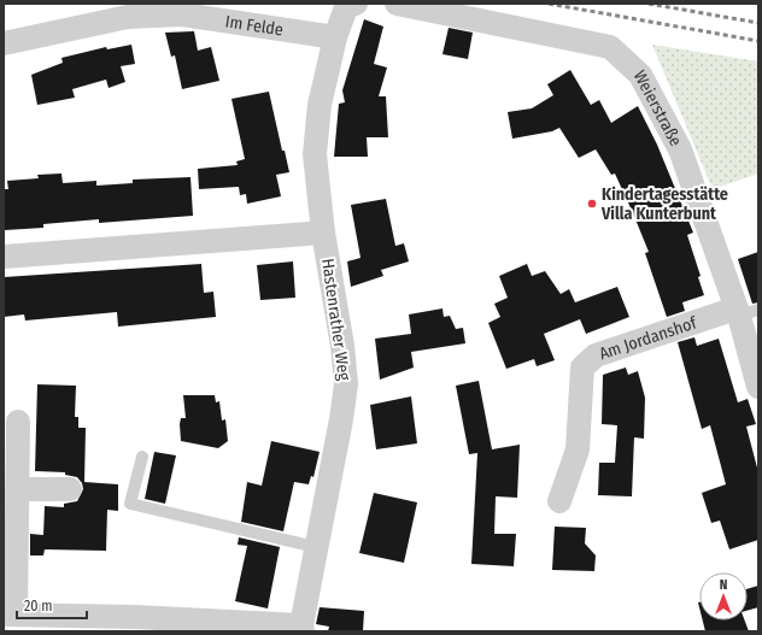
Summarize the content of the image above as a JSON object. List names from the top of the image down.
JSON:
{
  "streets": {
    "street": [
      "Im Felde",
      "Weierstraße",
      "Hastenrather Weg",
      "Am Jordanshof"
    ]
  },
  "crossings": [
    ["Im Felde", "Hastenrather Weg"],
    ["Weierstraße", "Am Jordanshof"]
  ],
  "places": ["Kindertagesstätte Villa Kunterbunt"],
  "scale_bar": "20 m",
  "north": "top"
}
